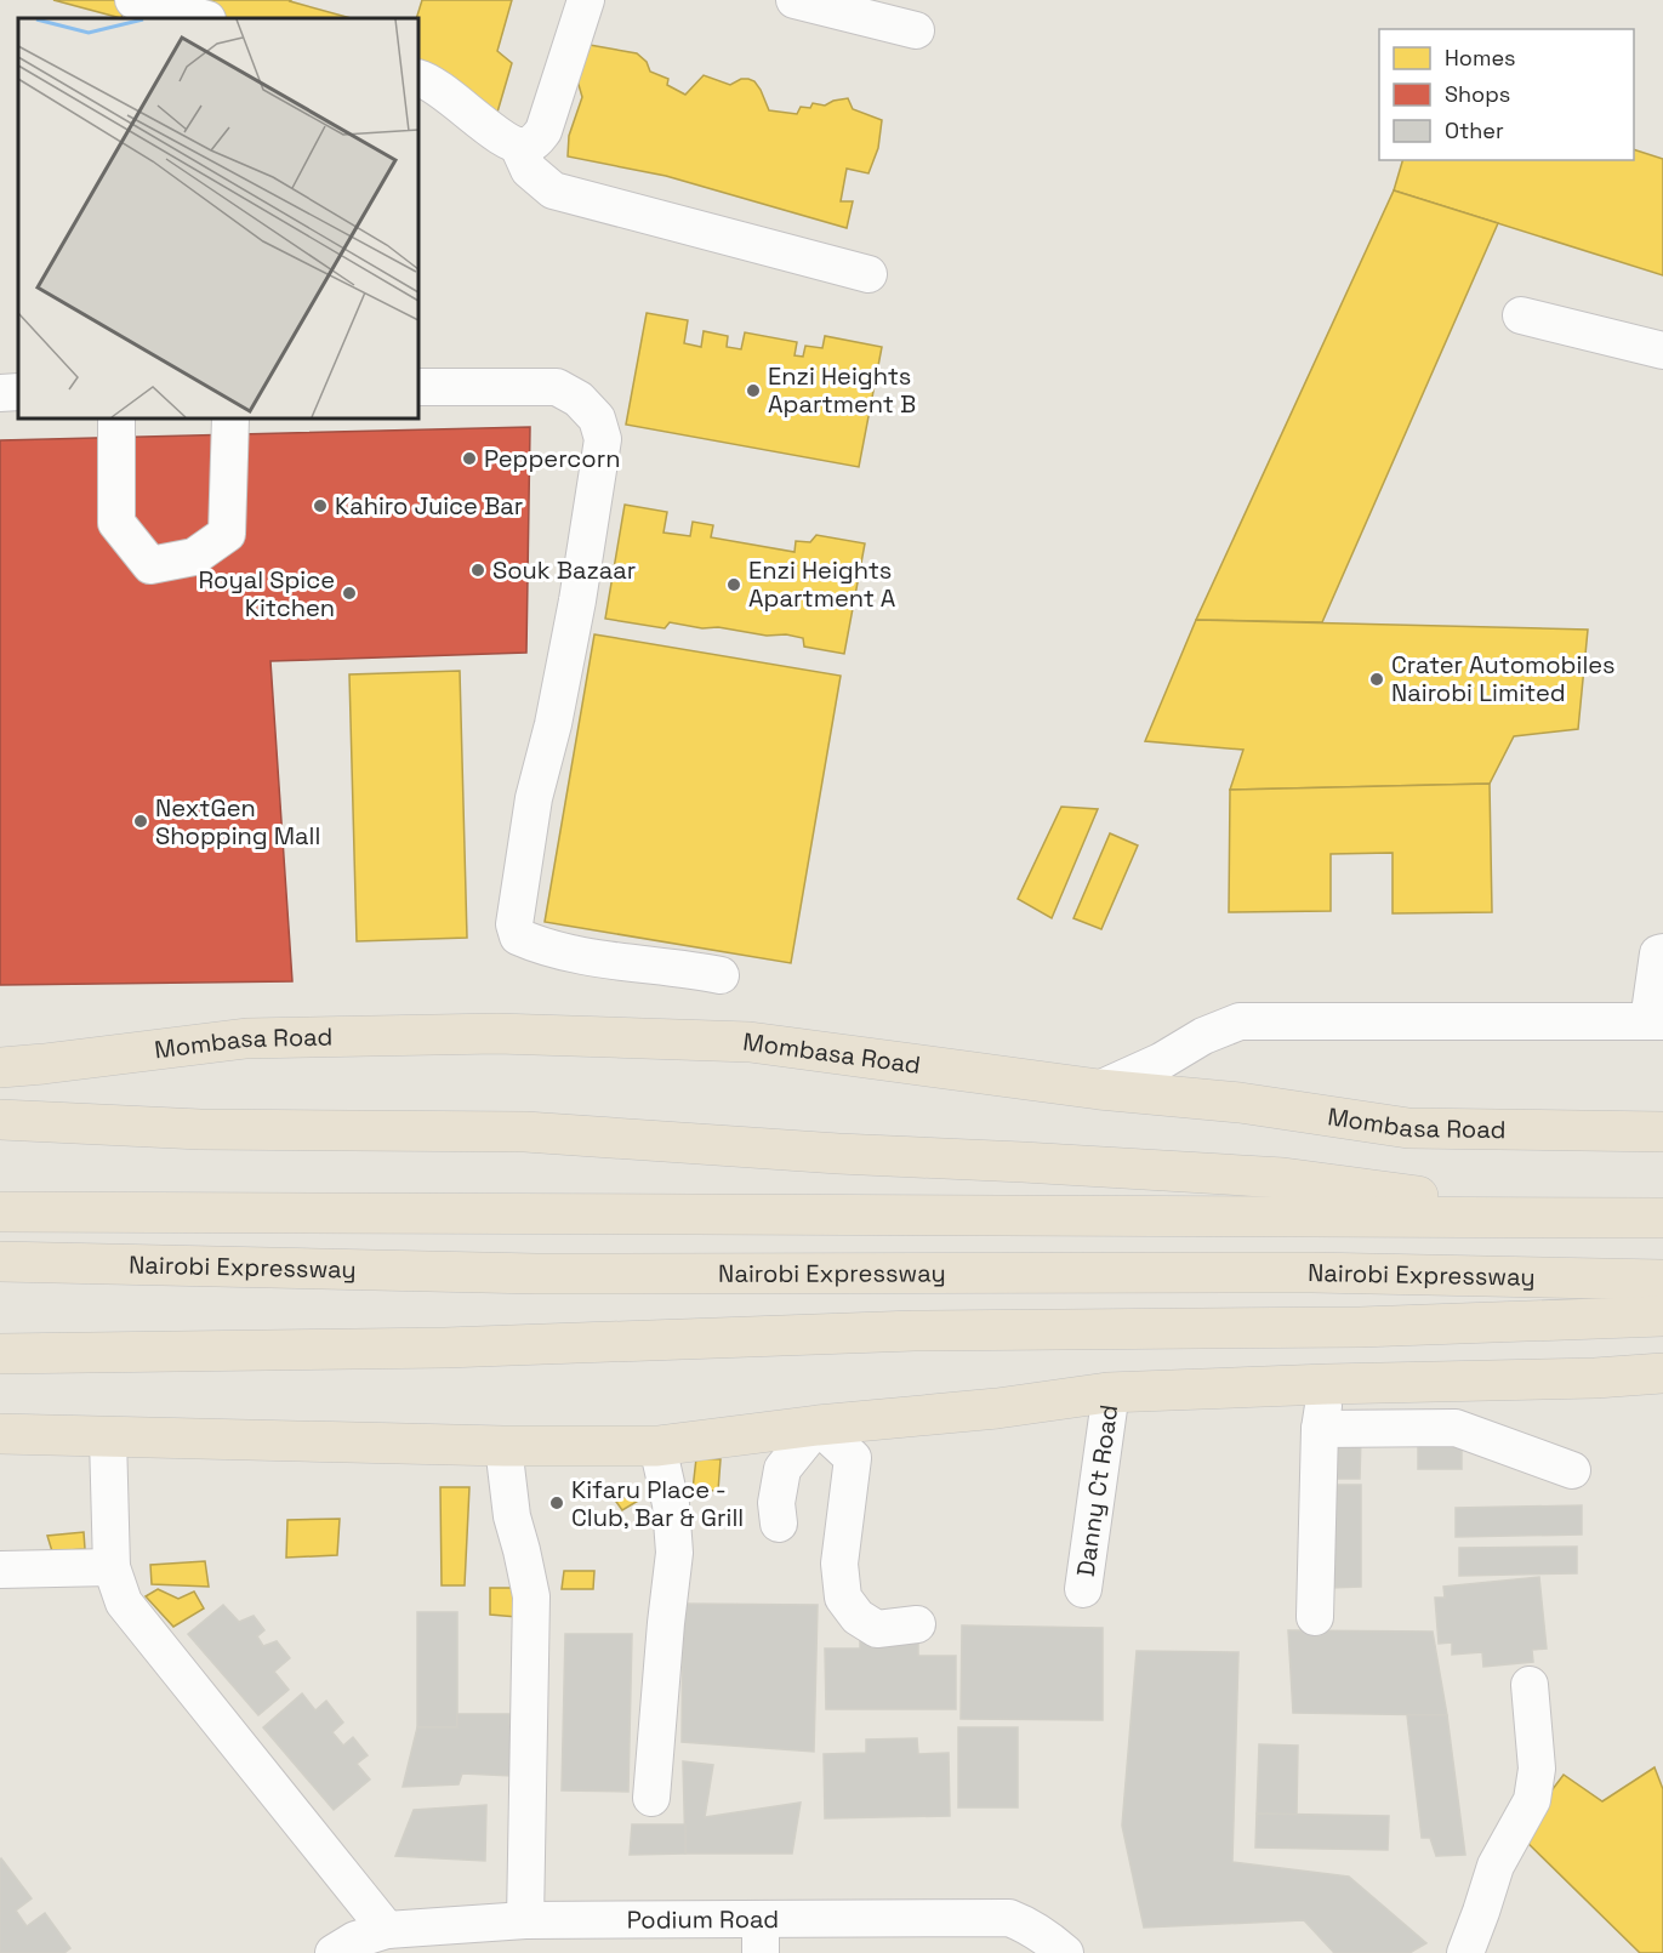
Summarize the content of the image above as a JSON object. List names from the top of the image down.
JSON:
{
  "streets": {
    "highway": ["Mombasa Road", "Nairobi Expressway"],
    "street": ["Danny Ct Road", "Podium Road"]
  },
  "places": [
    "Enzi Heights Apartment B",
    "Peppercorn",
    "Kahiro Juice Bar",
    "Souk Bazaar",
    "Enzi Heights Apartment A",
    "Royal Spice Kitchen",
    "Crater Automobiles Nairobi Limited",
    "NextGen Shopping Mall",
    "Kifaru Place - Club, Bar & Grill"
  ],
  "legend": ["Homes", "Shops", "Other"]
}
